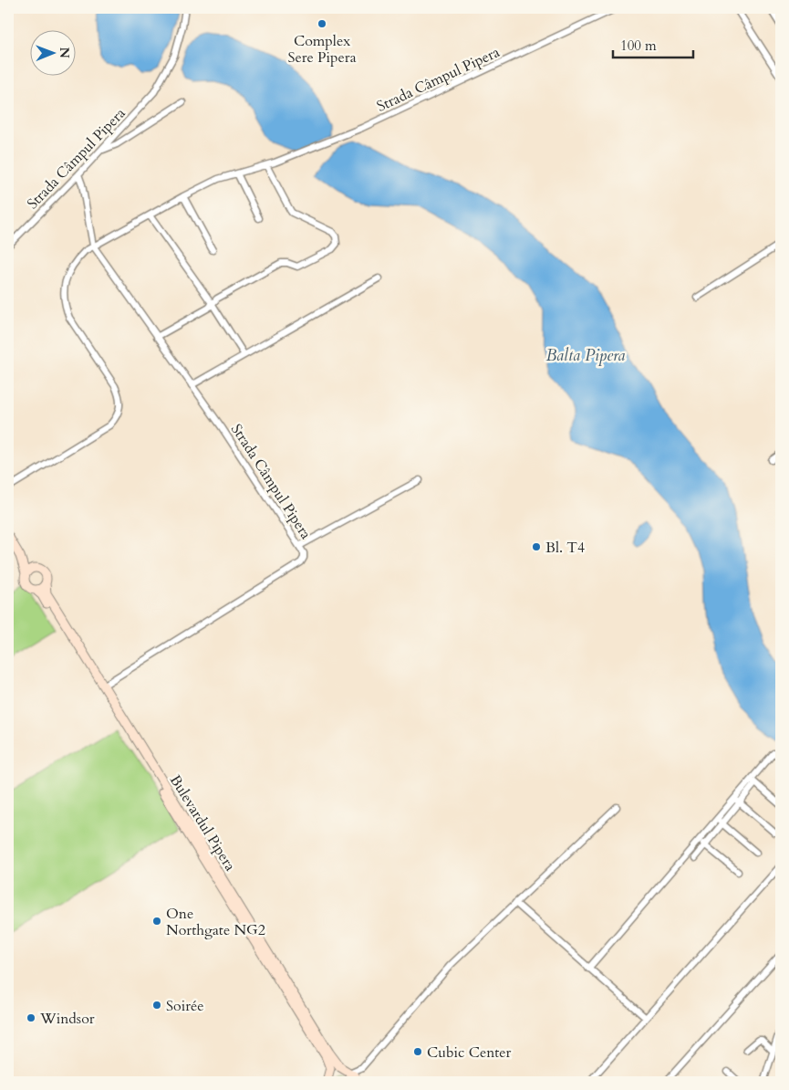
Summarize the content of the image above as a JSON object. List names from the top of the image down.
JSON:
{
  "streets": {
    "main road": ["Bulevardul Pipera"],
    "street": ["Strada Câmpul Pipera"]
  },
  "crossings": [
    ["Strada Câmpul Pipera", "Bulevardul Pipera"]
  ],
  "water": ["Balta Pipera"],
  "places": [
    "Complex Sere Pipera",
    "Bl. T4",
    "One Northgate NG2",
    "Soirée",
    "Windsor",
    "Cubic Center"
  ],
  "scale_bar": "100 m",
  "north": "right"
}
